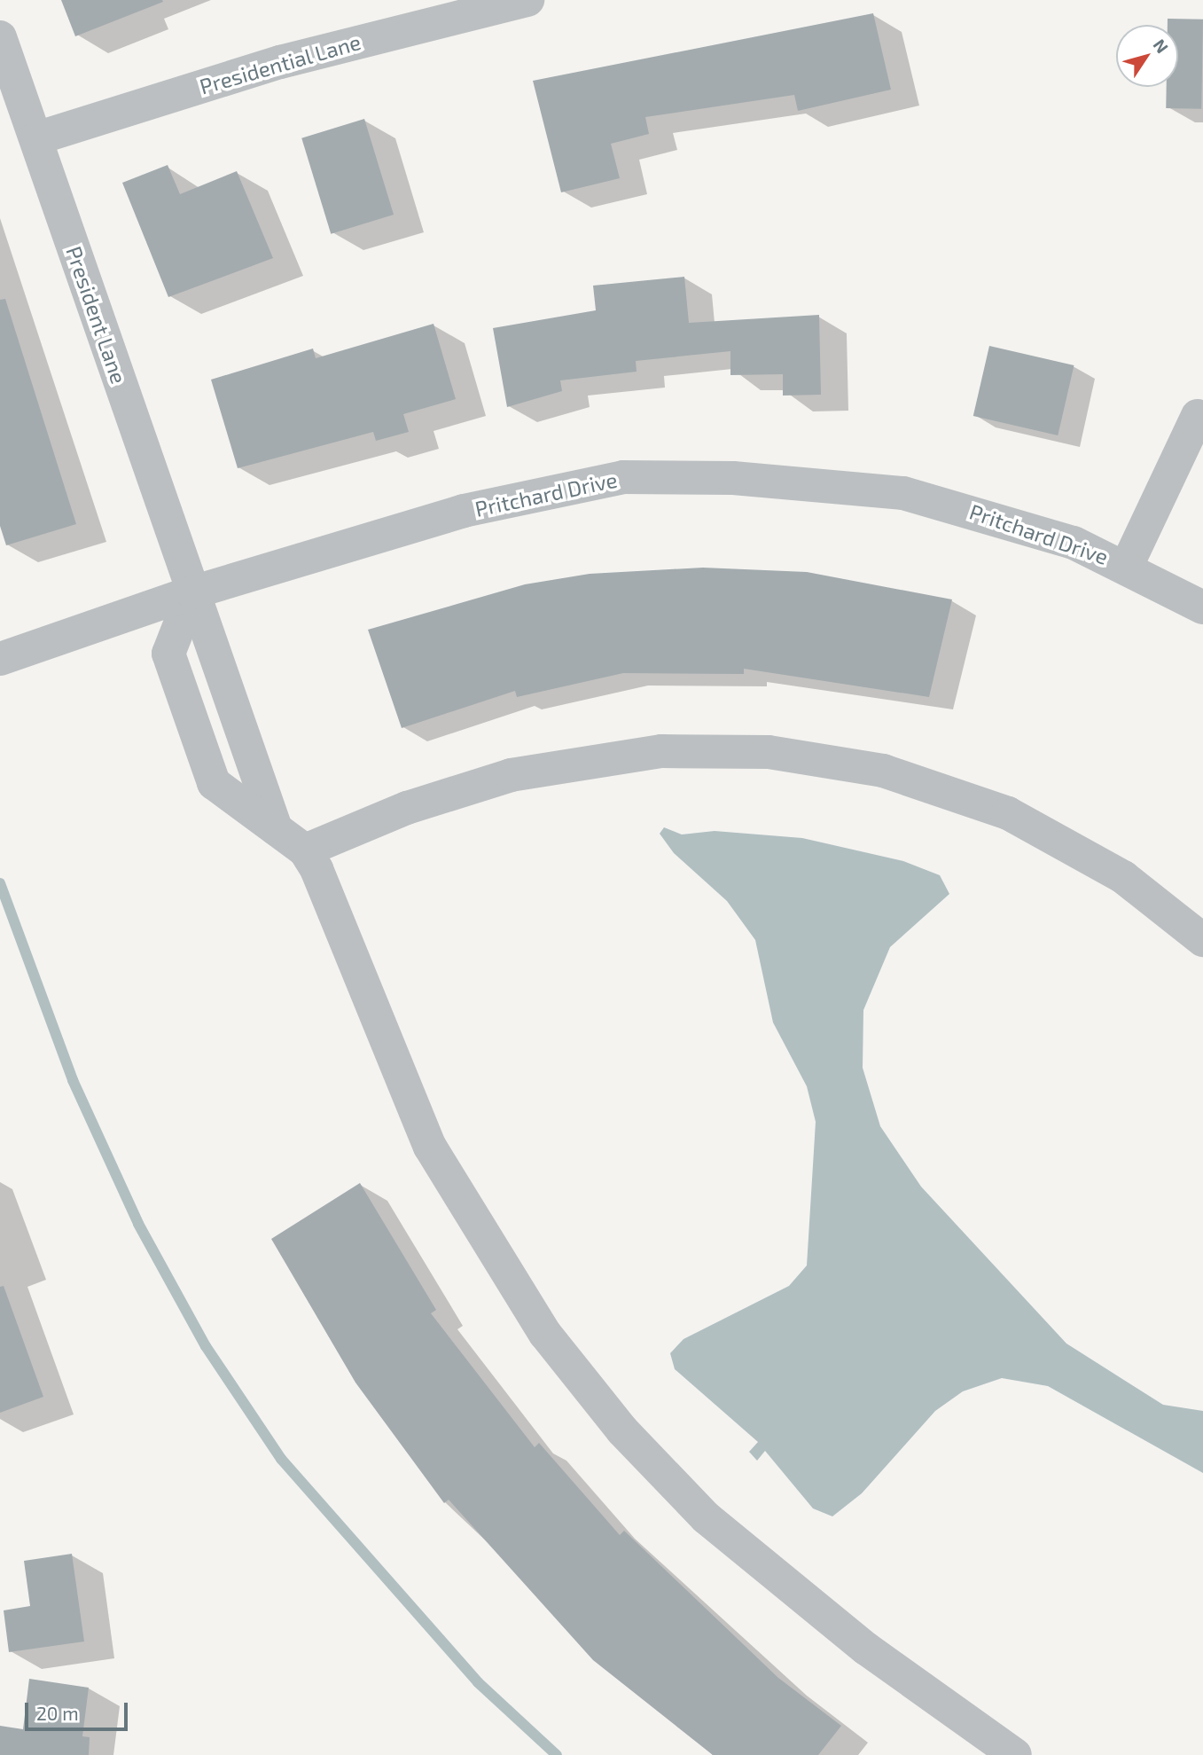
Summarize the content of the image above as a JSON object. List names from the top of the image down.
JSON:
{
  "streets": {
    "street": ["Presidential Lane", "President Lane", "Pritchard Drive"]
  },
  "crossings": [
    ["Presidential Lane", "President Lane"],
    ["President Lane", "Pritchard Drive"]
  ],
  "scale_bar": "20 m",
  "north": "top right"
}
